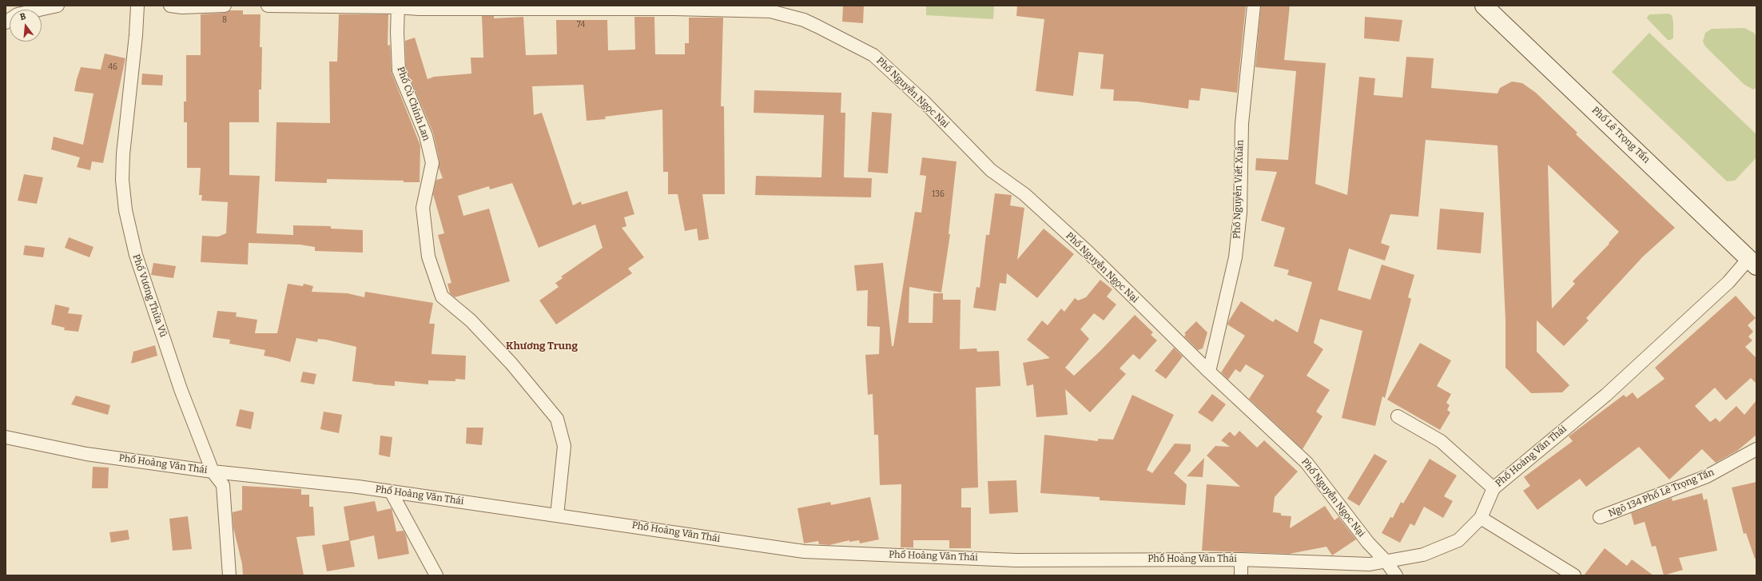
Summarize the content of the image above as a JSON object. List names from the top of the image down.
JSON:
{
  "streets": {
    "main road": ["Phố Lê Trọng Tấn"],
    "street": [
      "Phố Nguyễn Ngọc Nại",
      "Phố Cù Chính Lan",
      "Phố Nguyễn Viết Xuân",
      "Phố Vương Thừa Vũ",
      "Phố Hoàng Văn Thái",
      "Ngõ 134 Phố Lê Trọng Tấn"
    ]
  },
  "crossings": [
    ["Phố Nguyễn Ngọc Nại", "Phố Cù Chính Lan"],
    ["Phố Nguyễn Ngọc Nại", "Phố Nguyễn Viết Xuân"],
    ["Phố Nguyễn Ngọc Nại", "Phố Hoàng Văn Thái"],
    ["Phố Cù Chính Lan", "Phố Hoàng Văn Thái"],
    ["Phố Lê Trọng Tấn", "Phố Hoàng Văn Thái"],
    ["Phố Vương Thừa Vũ", "Phố Hoàng Văn Thái"]
  ],
  "districts": ["Khương Trung"],
  "house_numbers": [
    "8",
    "74",
    "46",
    "136"
  ],
  "north": "top"
}
